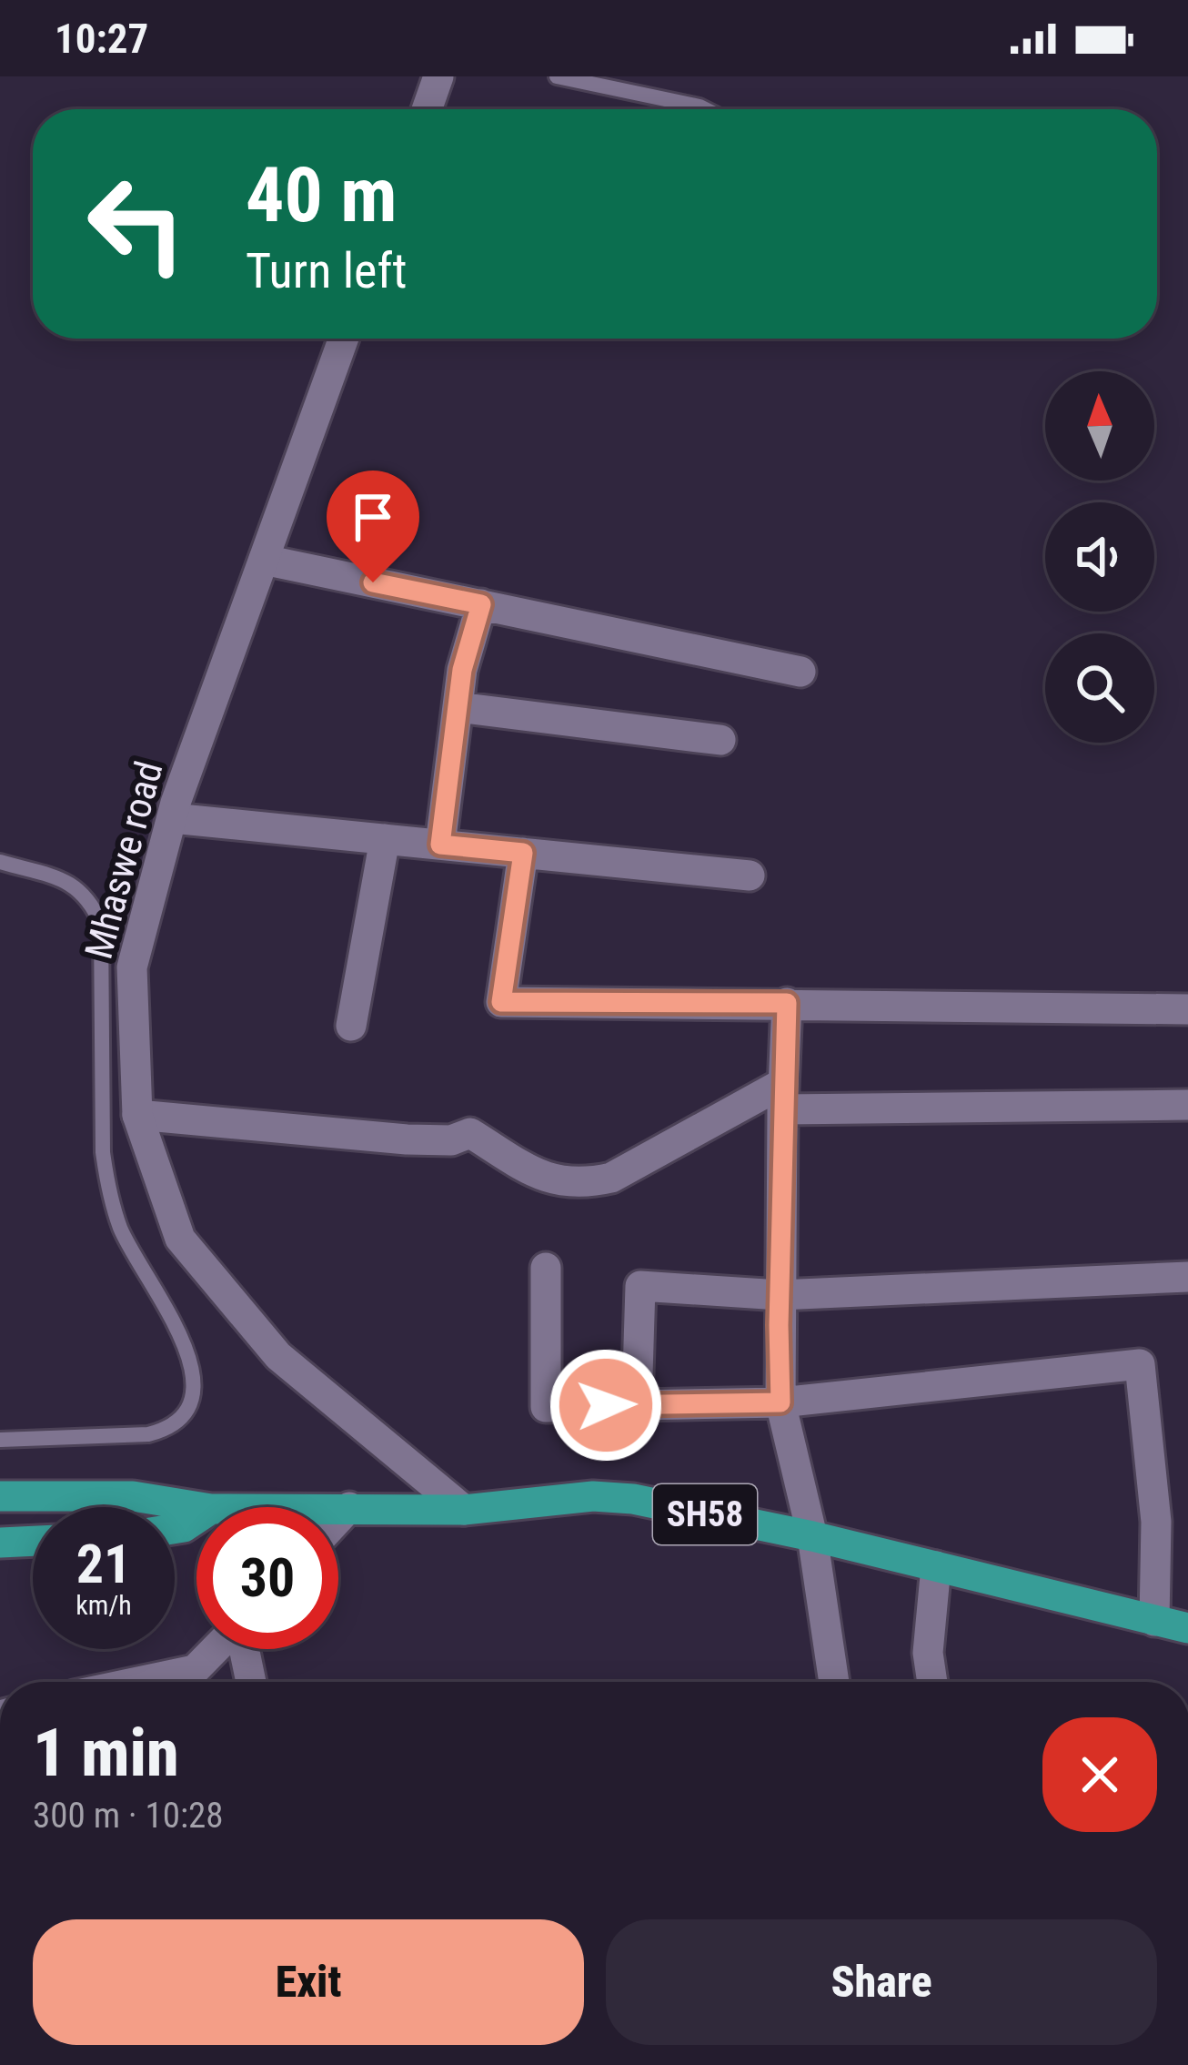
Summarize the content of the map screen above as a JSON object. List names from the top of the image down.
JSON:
{
  "streets": {
    "main road": ["SH58"],
    "street": ["Mhaswe road"]
  },
  "crossings": [
    ["Mhaswe road", "SH58"]
  ],
  "north": "top",
  "page": {
    "status": "10:27",
    "turn": ["40 m", "Turn left"],
    "speed": "21 km/h",
    "limit": "30",
    "heading": ["1 min", "300 m · 10:28"],
    "buttons": ["Exit", "Share"]
  }
}
